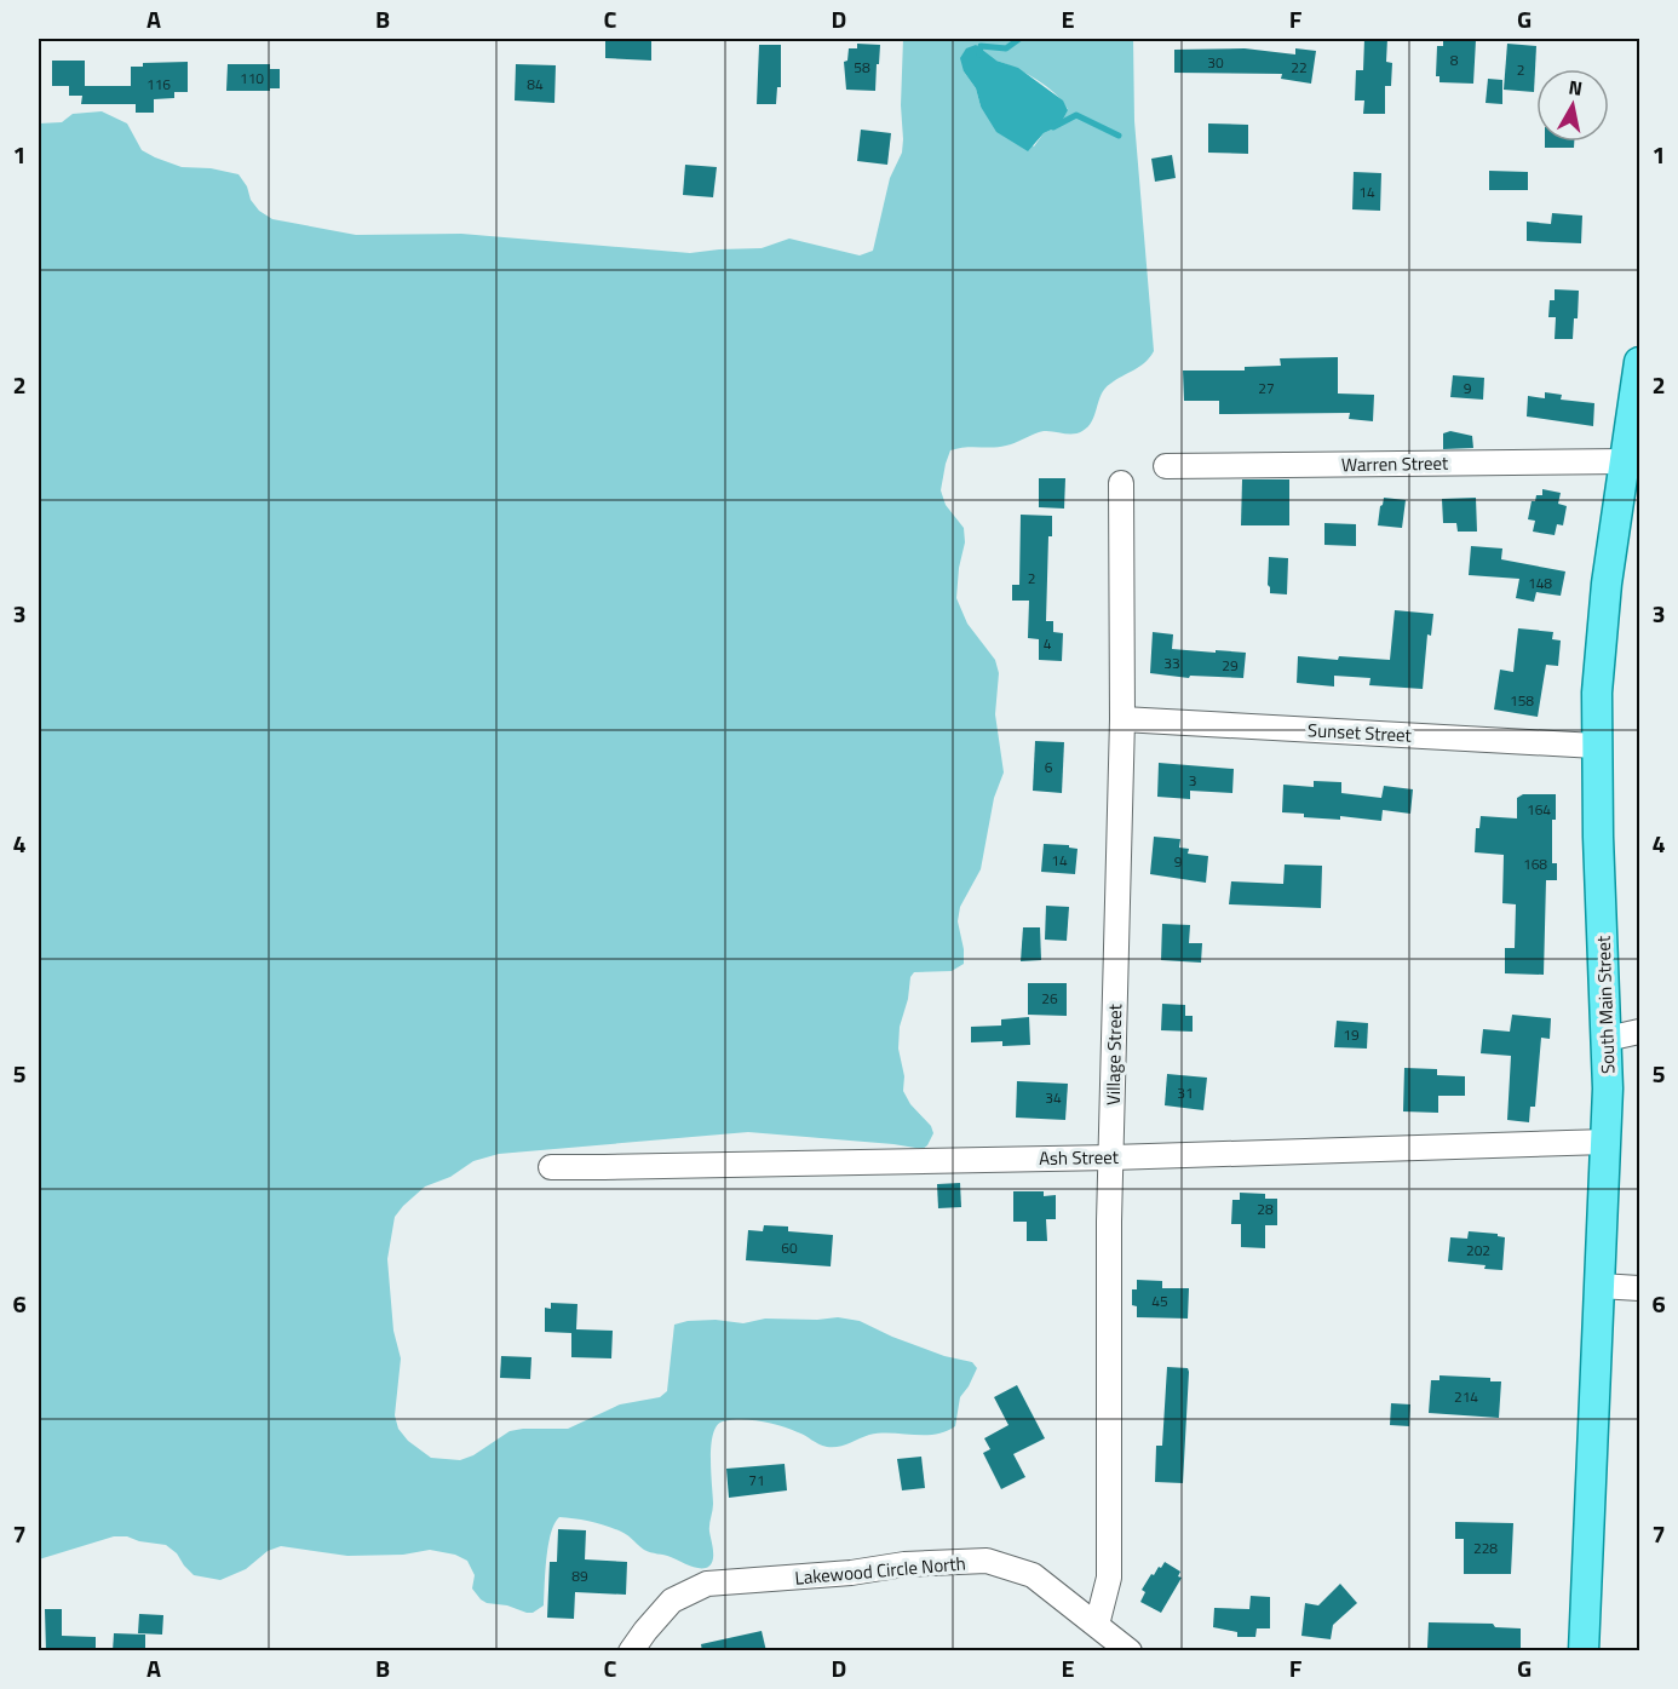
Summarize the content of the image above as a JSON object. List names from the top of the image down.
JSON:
{
  "streets": {
    "main road": ["South Main Street"],
    "street": [
      "Warren Street",
      "Sunset Street",
      "Village Street",
      "Ash Street",
      "Lakewood Circle North"
    ]
  },
  "crossings": [
    ["Warren Street", "South Main Street"],
    ["Sunset Street", "South Main Street"],
    ["Sunset Street", "Village Street"],
    ["South Main Street", "Ash Street"],
    ["Village Street", "Ash Street"],
    ["Village Street", "Lakewood Circle North"]
  ],
  "house_numbers": [
    "8",
    "30",
    "58",
    "22",
    "2",
    "110",
    "116",
    "84",
    "14",
    "27",
    "9",
    "2",
    "148",
    "4",
    "33",
    "29",
    "158",
    "6",
    "3",
    "164",
    "14",
    "9",
    "168",
    "26",
    "19",
    "31",
    "34",
    "28",
    "60",
    "202",
    "45",
    "214",
    "71",
    "228",
    "89"
  ],
  "north": "top",
  "grid": {
    "columns": [
      "A",
      "B",
      "C",
      "D",
      "E",
      "F",
      "G"
    ],
    "rows": [
      "1",
      "2",
      "3",
      "4",
      "5",
      "6",
      "7"
    ]
  }
}
